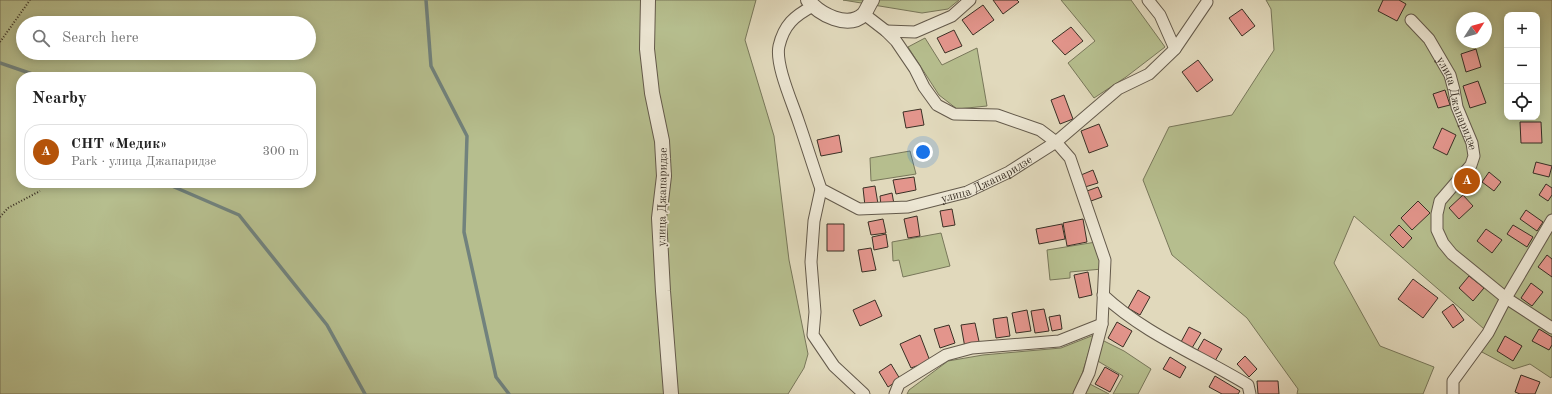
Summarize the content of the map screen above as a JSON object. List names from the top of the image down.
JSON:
{
  "streets": {
    "street": ["улица Джапаридзе"]
  },
  "north": "top right",
  "page": {
    "map_buttons": ["+", "−"],
    "search": "Search here",
    "heading": "Nearby",
    "list": [
      {
        "mark": "A",
        "name": "СНТ «Медик»",
        "note": "Park · улица Джапаридзе",
        "value": "300 m"
      }
    ],
    "pins": "A"
  }
}
